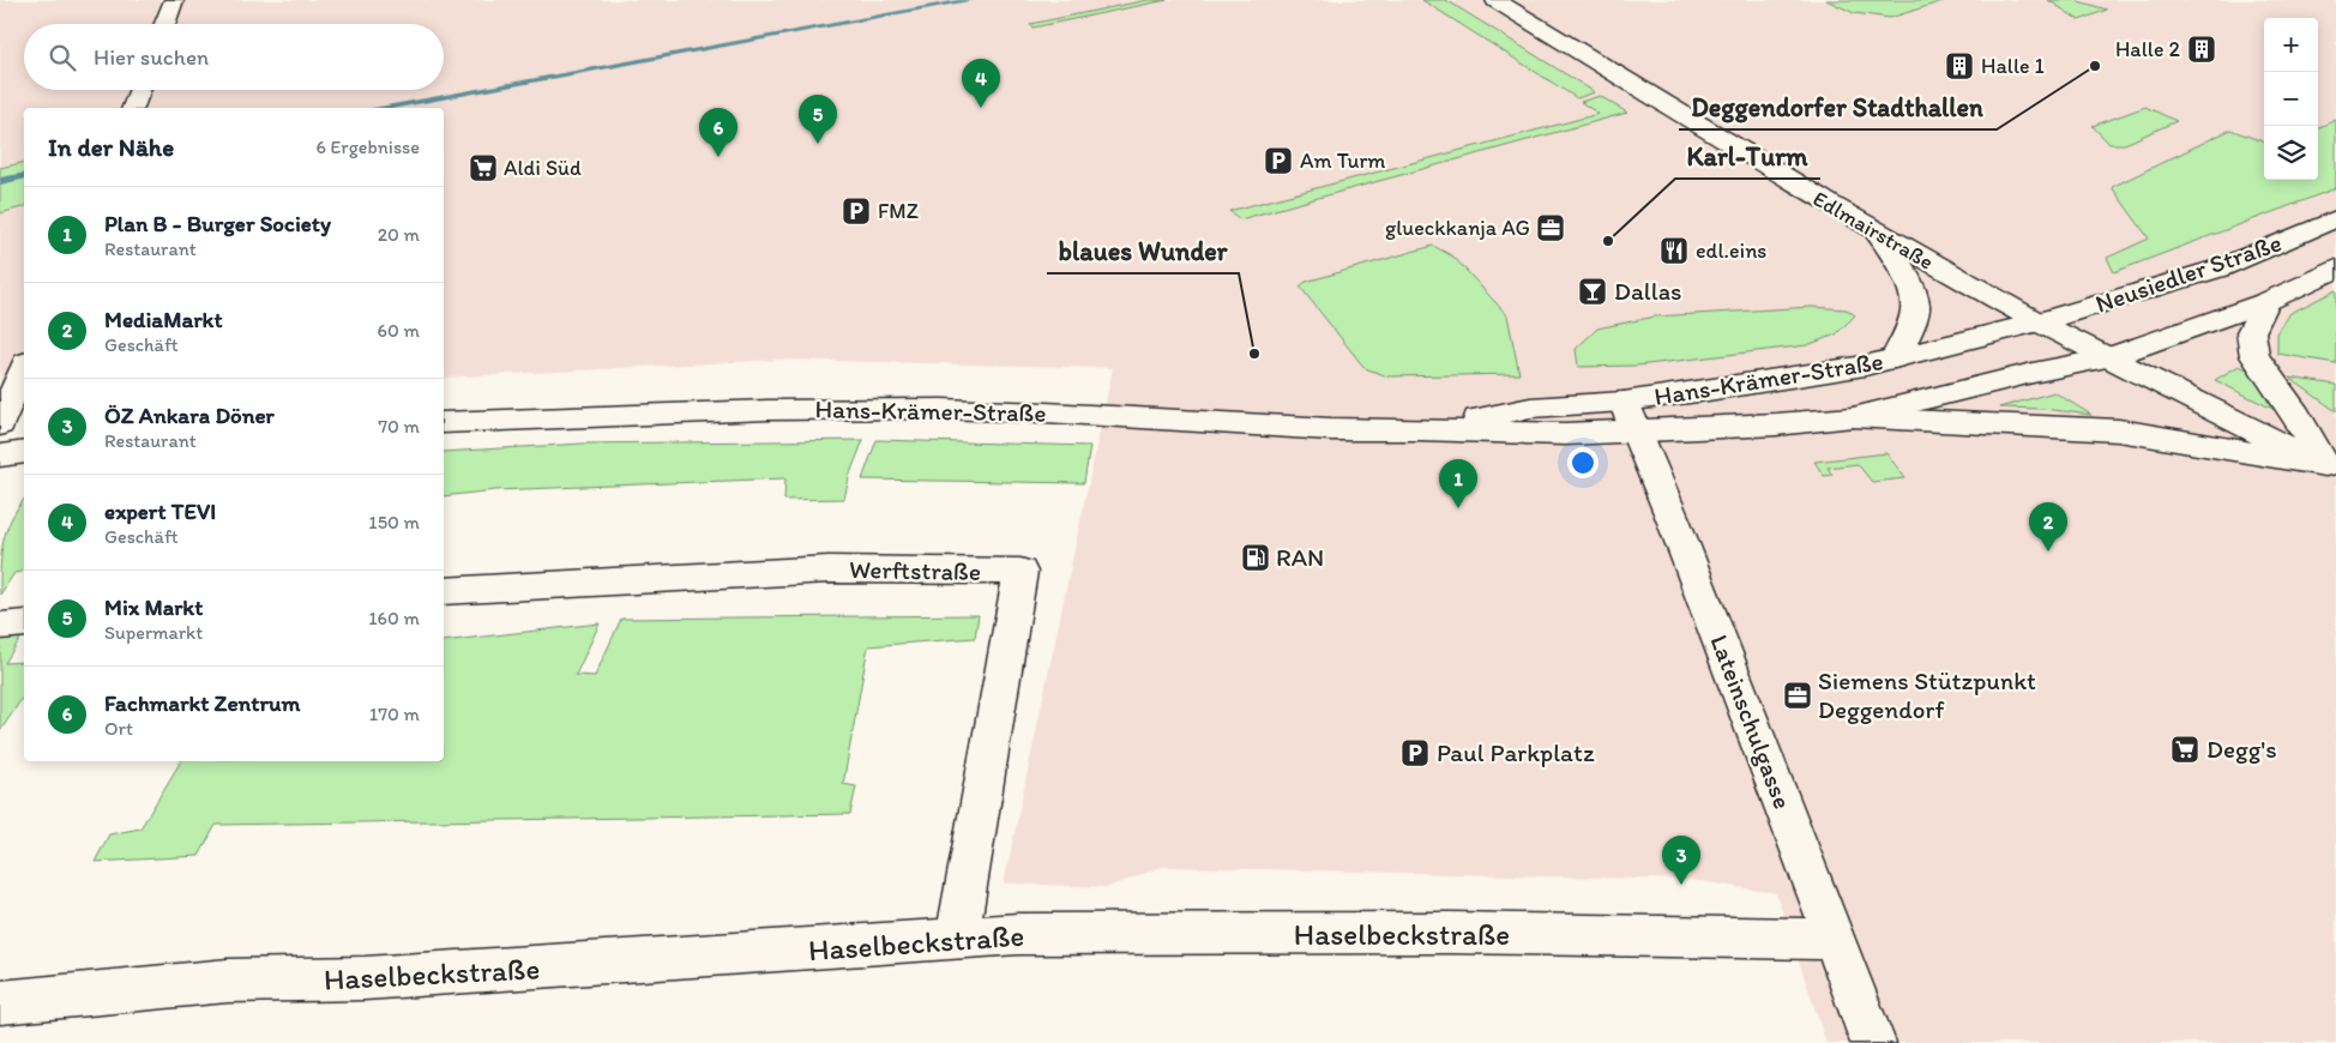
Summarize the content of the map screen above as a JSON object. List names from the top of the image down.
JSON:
{
  "streets": {
    "street": [
      "Edlmairstraße",
      "Neusiedler Straße",
      "Hans-Krämer-Straße",
      "Werftstraße",
      "Lateinschulgasse",
      "Haselbeckstraße"
    ]
  },
  "crossings": [
    ["Edlmairstraße", "Neusiedler Straße"],
    ["Edlmairstraße", "Hans-Krämer-Straße"],
    ["Neusiedler Straße", "Hans-Krämer-Straße"],
    ["Hans-Krämer-Straße", "Lateinschulgasse"],
    ["Werftstraße", "Haselbeckstraße"],
    ["Lateinschulgasse", "Haselbeckstraße"]
  ],
  "places": {
    "building": ["Halle 2", "Halle 1"],
    "other": ["Deggendorfer Stadthallen", "Karl-Turm", "blaues Wunder"],
    "parking": ["Am Turm", "FMZ", "Paul Parkplatz"],
    "supermarket": ["Aldi Süd", "Degg's"],
    "office": ["glueckkanja AG", "Siemens Stützpunkt Deggendorf"],
    "restaurant": ["edl.eins"],
    "bar": ["Dallas"],
    "fuel station": ["RAN"]
  },
  "page": {
    "map_buttons": ["+", "−"],
    "search": "Hier suchen",
    "pins": [
      "4",
      "5",
      "6",
      "1",
      "2",
      "3"
    ],
    "heading": ["In der Nähe", "6 Ergebnisse"],
    "list": [
      {
        "mark": "1",
        "name": "Plan B - Burger Society",
        "note": "Restaurant",
        "value": "20 m"
      },
      {
        "mark": "2",
        "name": "MediaMarkt",
        "note": "Geschäft",
        "value": "60 m"
      },
      {
        "mark": "3",
        "name": "ÖZ Ankara Döner",
        "note": "Restaurant",
        "value": "70 m"
      },
      {
        "mark": "4",
        "name": "expert TEVI",
        "note": "Geschäft",
        "value": "150 m"
      },
      {
        "mark": "5",
        "name": "Mix Markt",
        "note": "Supermarkt",
        "value": "160 m"
      },
      {
        "mark": "6",
        "name": "Fachmarkt Zentrum",
        "note": "Ort",
        "value": "170 m"
      }
    ]
  }
}
